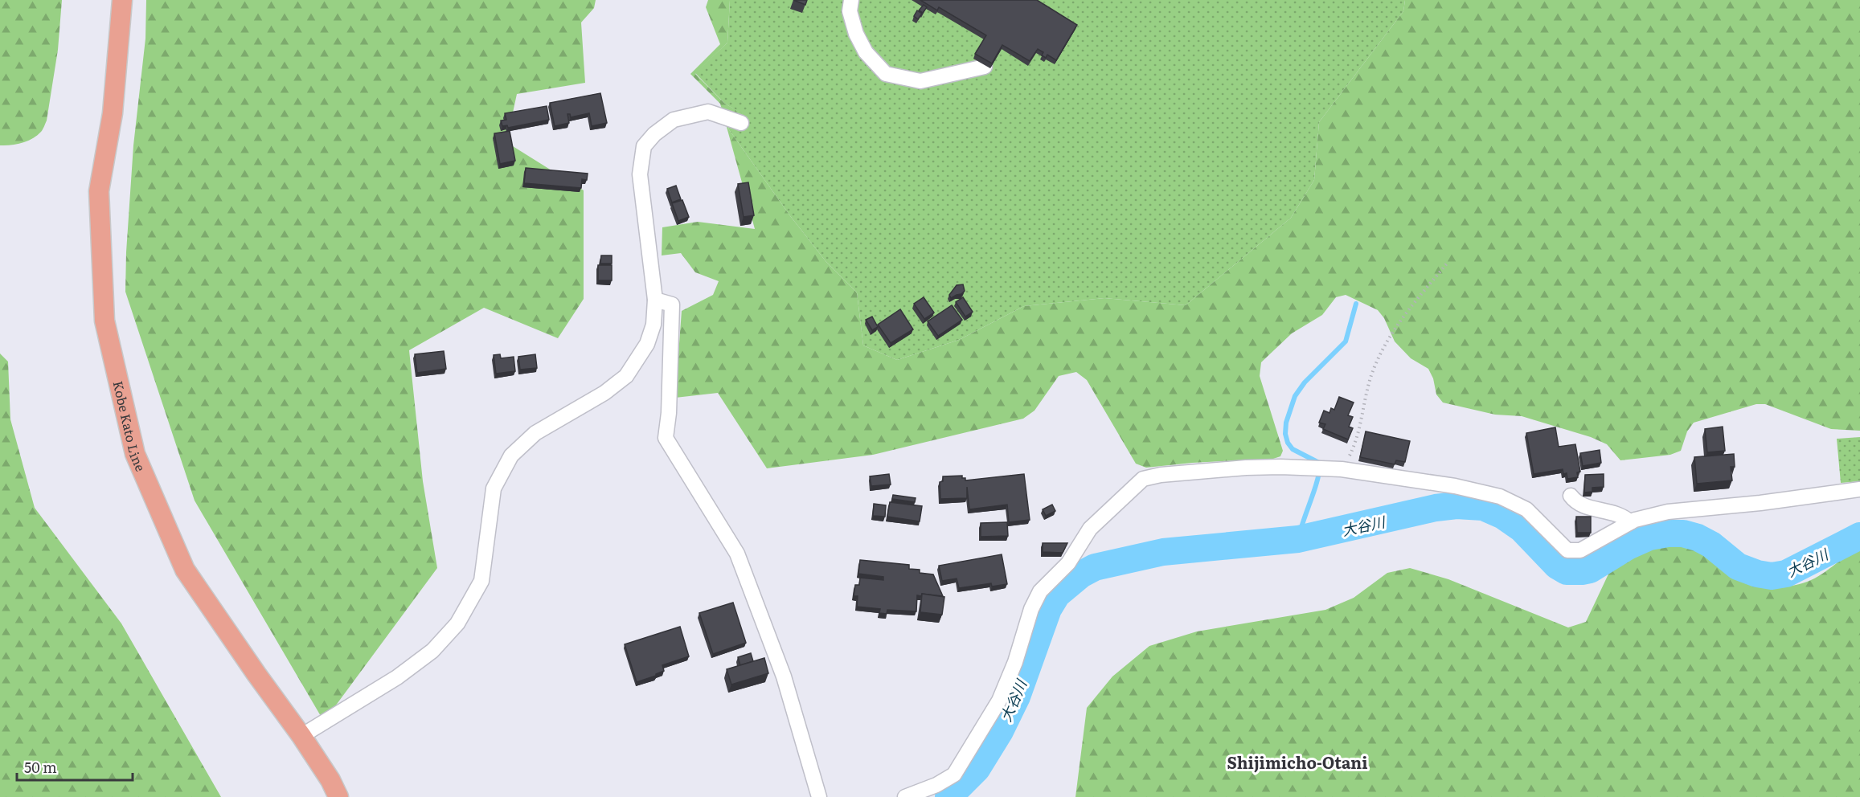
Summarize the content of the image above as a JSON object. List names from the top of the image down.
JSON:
{
  "streets": {
    "main road": ["Kobe Kato Line"]
  },
  "districts": ["Shijimicho-Otani"],
  "water": ["大谷川"],
  "scale_bar": "50 m"
}
